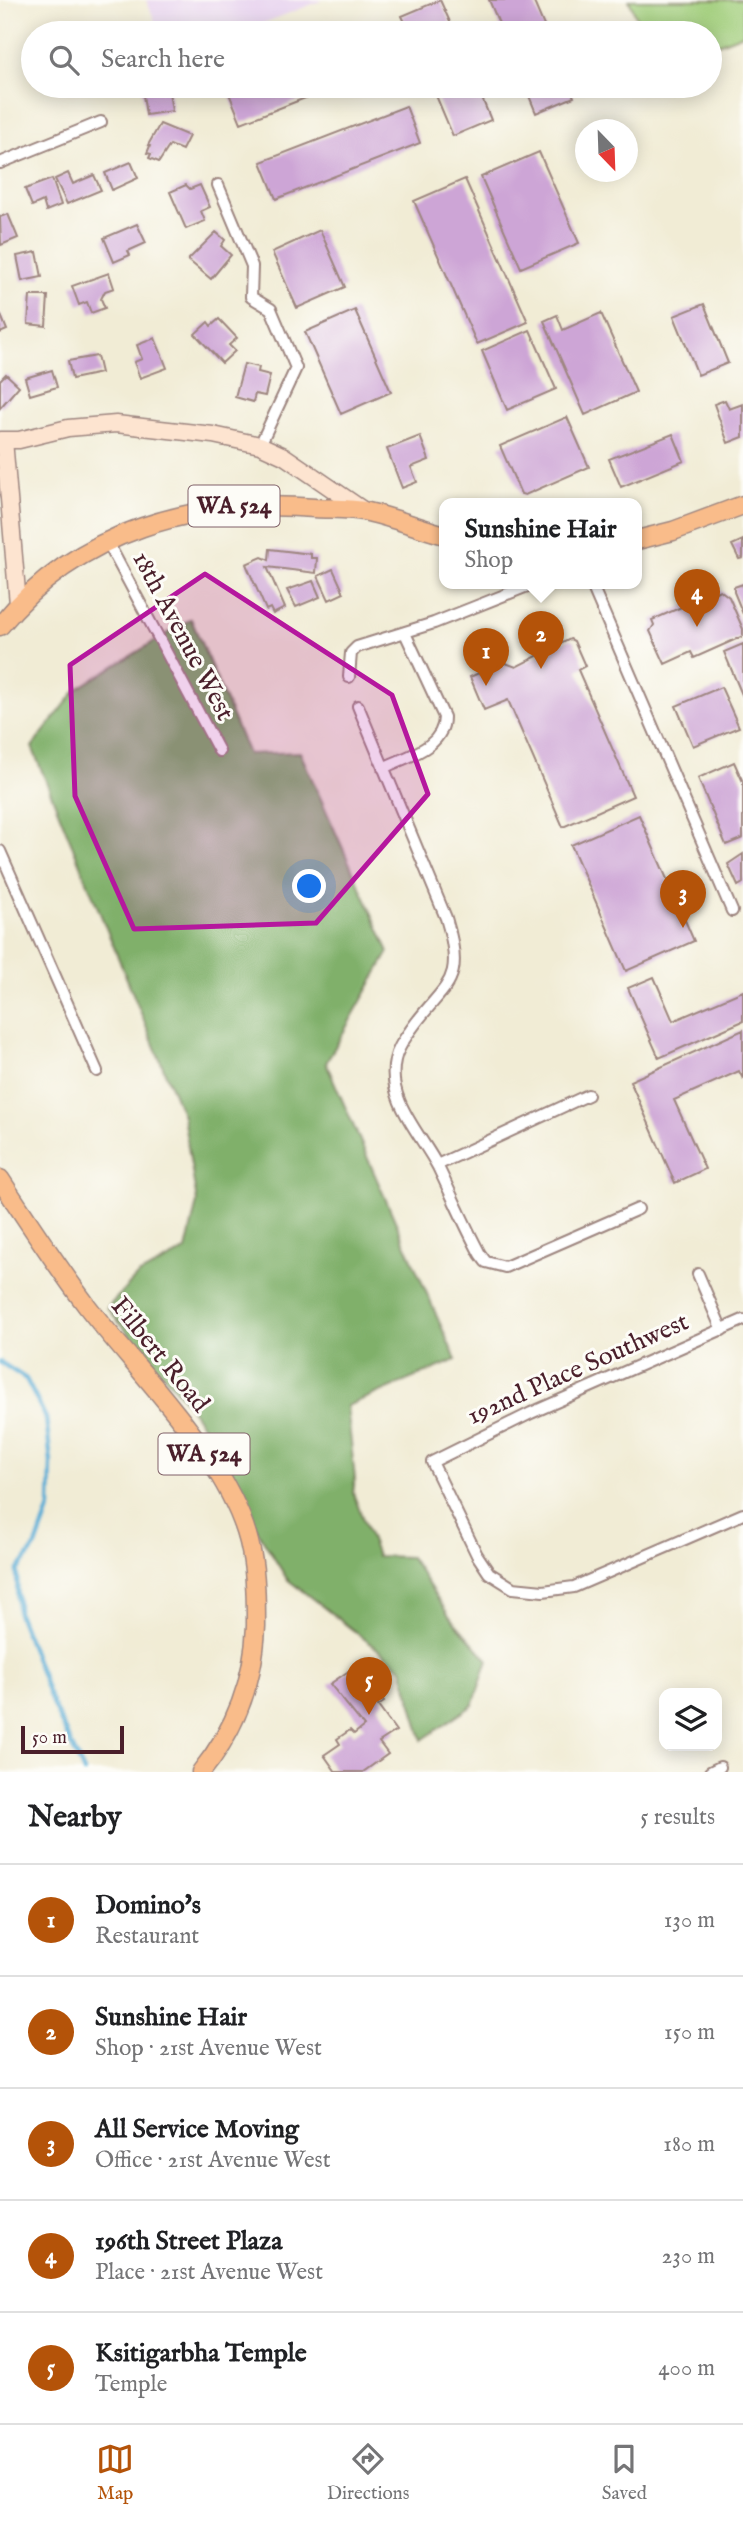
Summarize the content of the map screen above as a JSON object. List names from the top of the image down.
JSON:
{
  "streets": {
    "main road": ["WA 524", "Filbert Road"],
    "street": ["18th Avenue West", "192nd Place Southwest"]
  },
  "crossings": [
    ["WA 524", "18th Avenue West"]
  ],
  "scale_bar": "50 m",
  "north": "bottom right",
  "page": {
    "search": "Search here",
    "popup": ["Sunshine Hair", "Shop"],
    "pins": [
      "4",
      "2",
      "1",
      "3",
      "5"
    ],
    "scale": "50 m",
    "heading": ["Nearby", "5 results"],
    "list": [
      {
        "mark": "1",
        "name": "Domino's",
        "note": "Restaurant",
        "value": "130 m"
      },
      {
        "mark": "2",
        "name": "Sunshine Hair",
        "note": "Shop · 21st Avenue West",
        "value": "150 m"
      },
      {
        "mark": "3",
        "name": "All Service Moving",
        "note": "Office · 21st Avenue West",
        "value": "180 m"
      },
      {
        "mark": "4",
        "name": "196th Street Plaza",
        "note": "Place · 21st Avenue West",
        "value": "230 m"
      },
      {
        "mark": "5",
        "name": "Ksitigarbha Temple",
        "note": "Temple",
        "value": "400 m"
      }
    ],
    "nav": ["Map", "Directions", "Saved"]
  }
}
